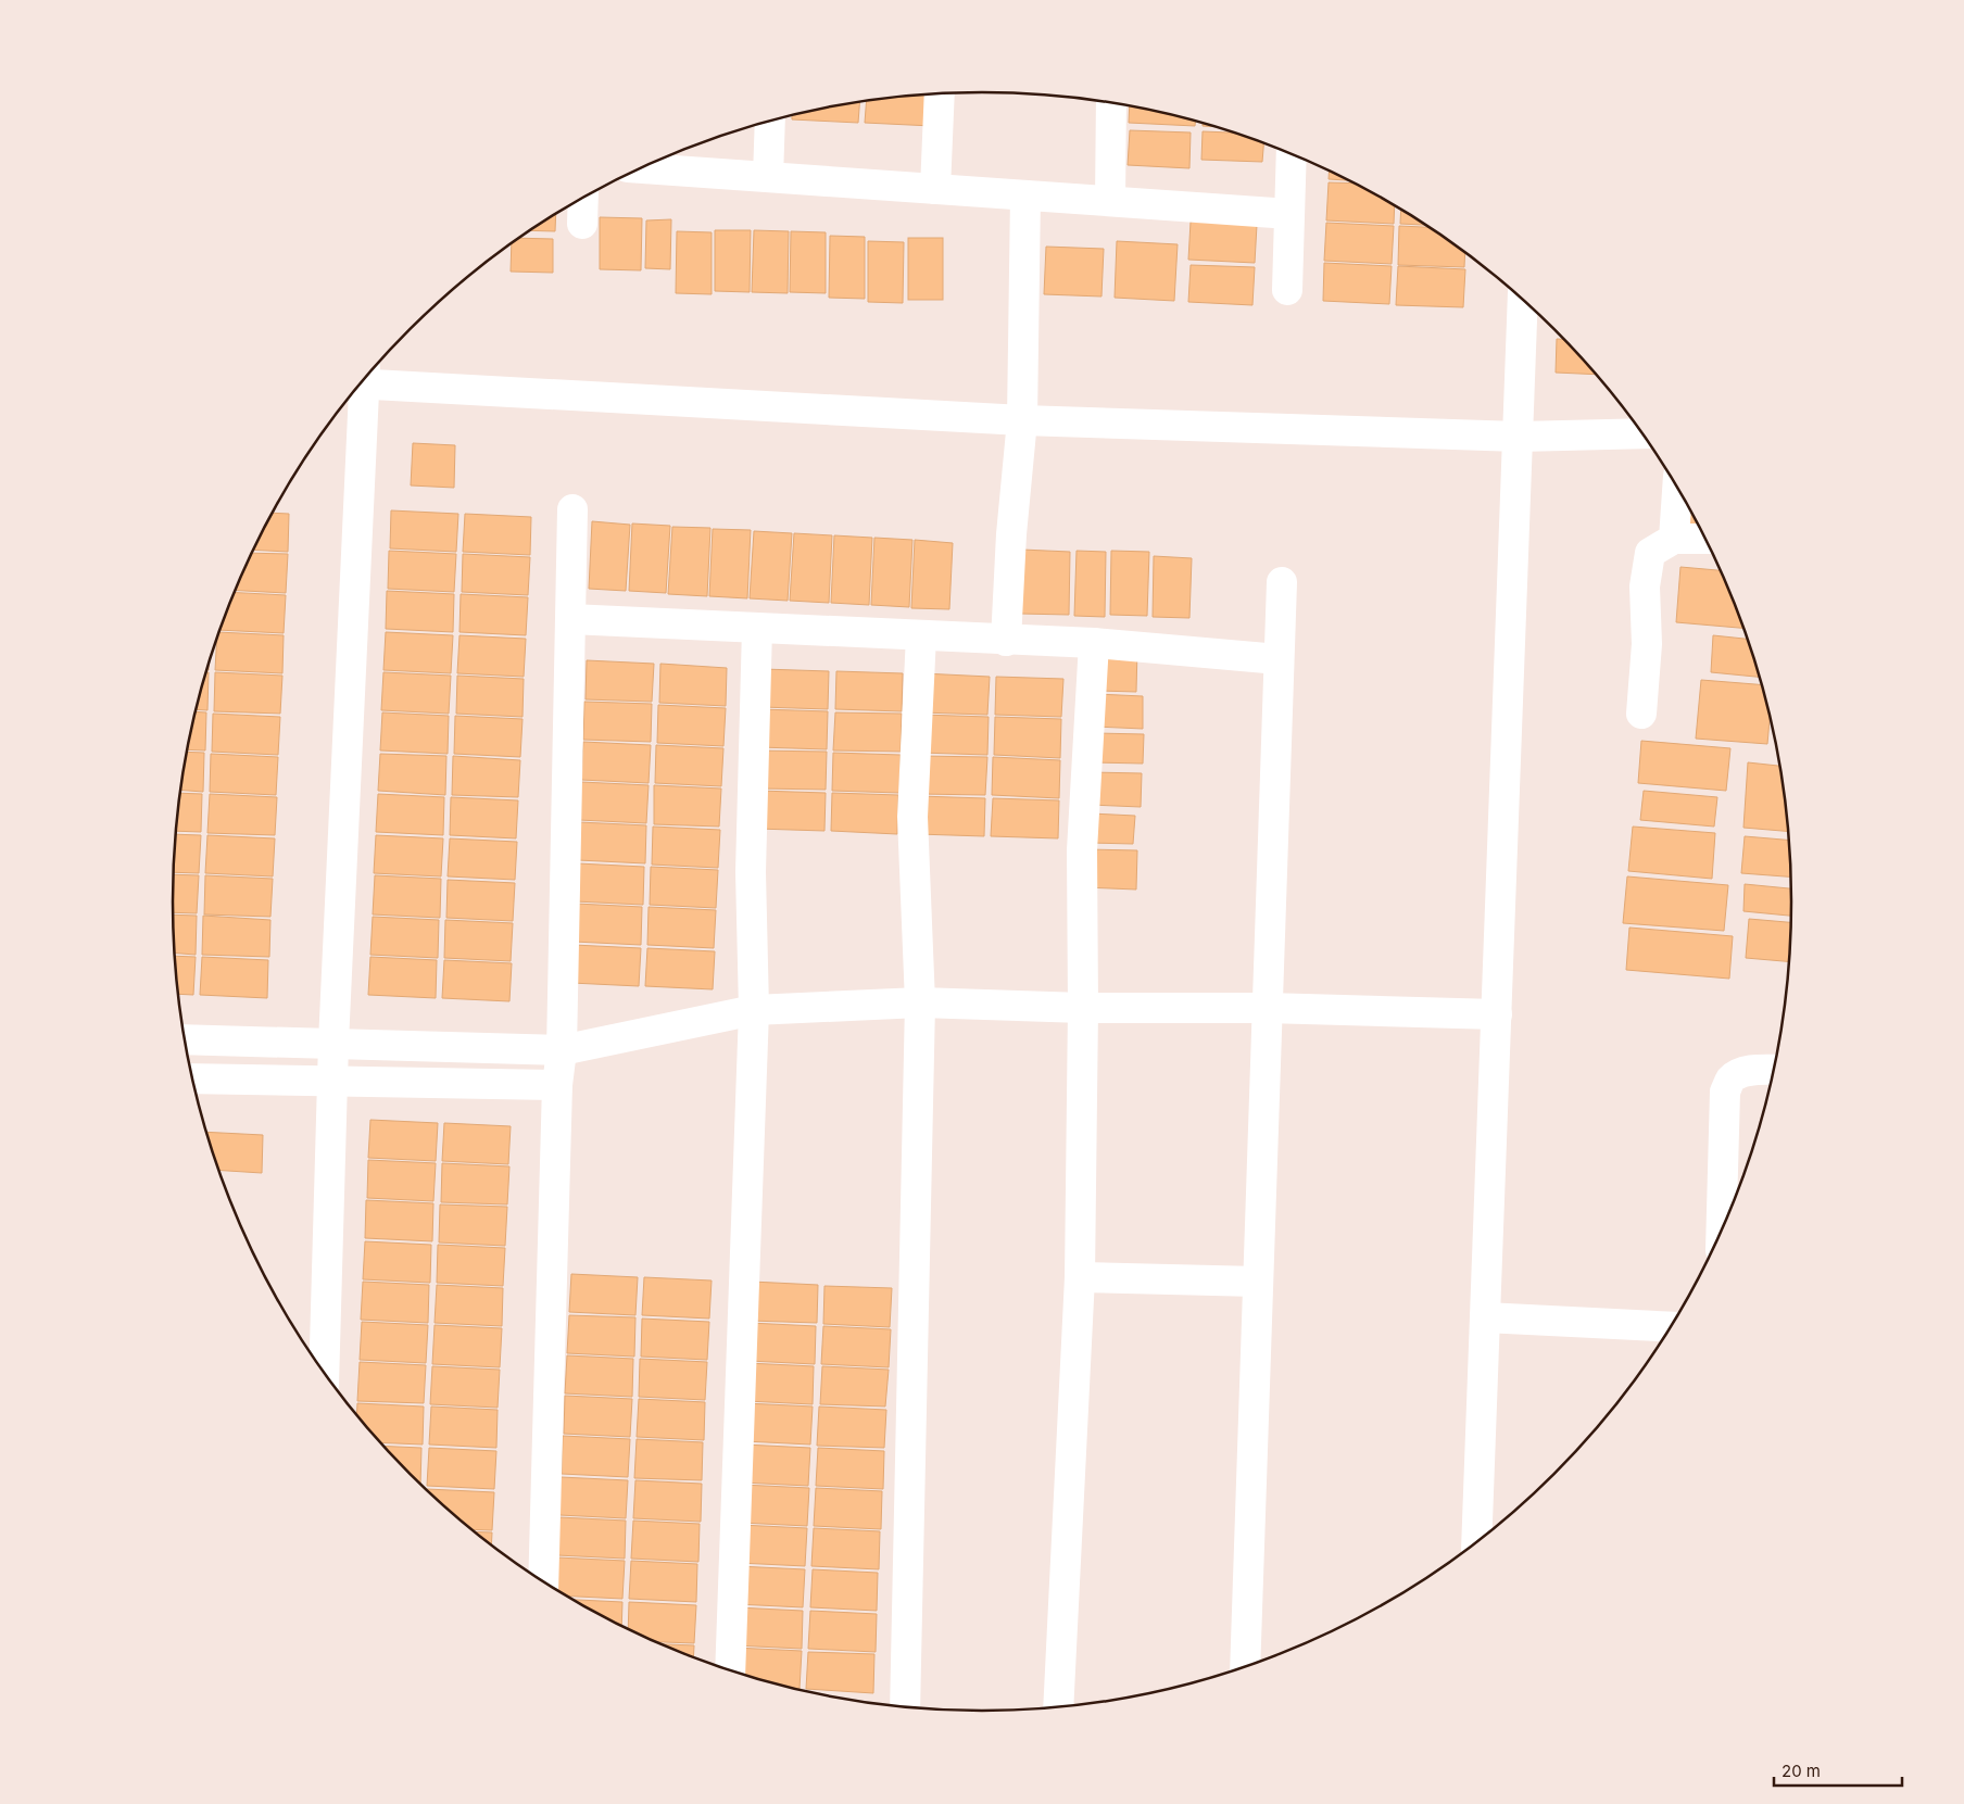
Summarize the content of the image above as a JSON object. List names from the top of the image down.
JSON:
{
  "scale_bar": "20 m"
}
